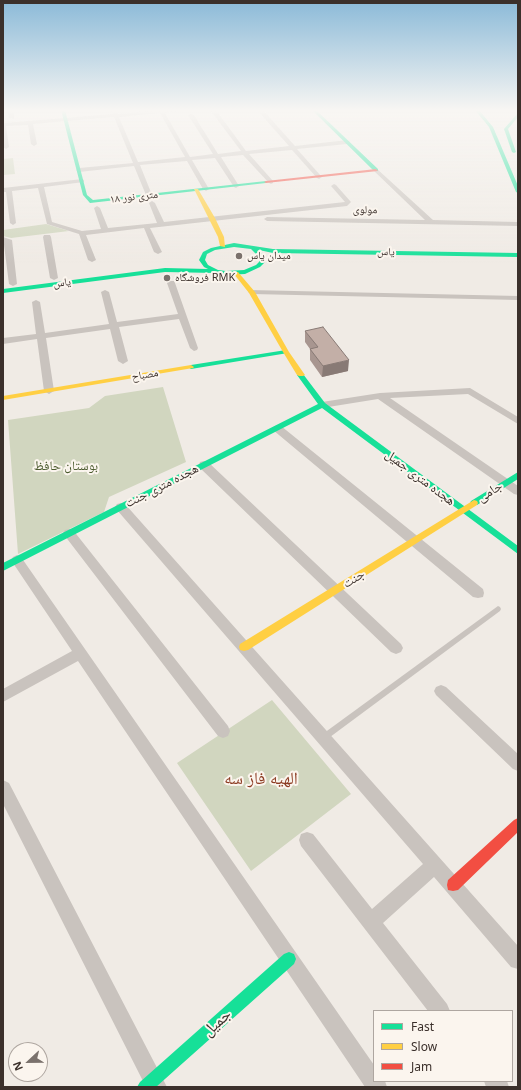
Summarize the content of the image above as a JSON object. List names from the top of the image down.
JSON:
{
  "streets": {
    "street": [
      "۱۸ متری نور",
      "مولوی",
      "یاس",
      "مصباح",
      "هجده متری جمیل",
      "هجده متری جنت",
      "جامی",
      "جنت",
      "جمیل"
    ]
  },
  "crossings": [
    ["هجده متری جمیل", "هجده متری جنت"],
    ["هجده متری جمیل", "جامی"],
    ["هجده متری جمیل", "جنت"],
    ["جامی", "جنت"]
  ],
  "districts": ["الهیه فاز سه"],
  "parks": ["بوستان حافظ"],
  "places": ["میدان یاس", "فروشگاه RMK"],
  "legend": ["Fast", "Slow", "Jam"],
  "north": "left"
}
